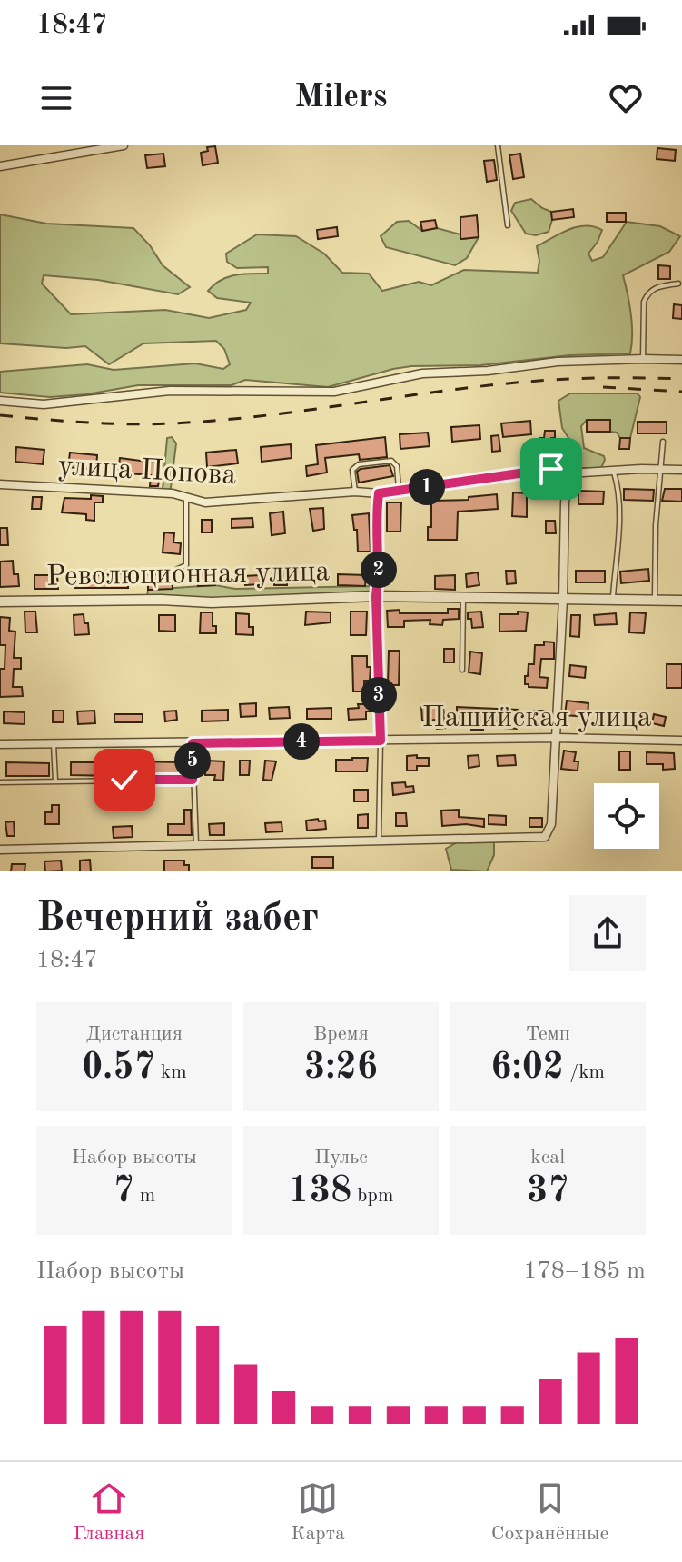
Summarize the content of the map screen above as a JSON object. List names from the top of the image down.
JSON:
{
  "streets": {
    "street": ["улица Попова", "Революционная улица", "Пашийская улица"]
  },
  "page": {
    "status": "18:47",
    "header": "Milers",
    "pins": [
      "1",
      "2",
      "3",
      "4",
      "5"
    ],
    "heading": ["Вечерний забег", "18:47"],
    "stats": [
      ["Дистанция", "0.57 km"],
      ["Время", "3:26"],
      ["Темп", "6:02 /km"],
      ["Набор высоты", "7 m"],
      ["Пульс", "138 bpm"],
      ["kcal", "37"]
    ],
    "chart": ["Набор высоты", "178–185 m"],
    "tabs": ["Главная", "Карта", "Сохранённые"]
  }
}
